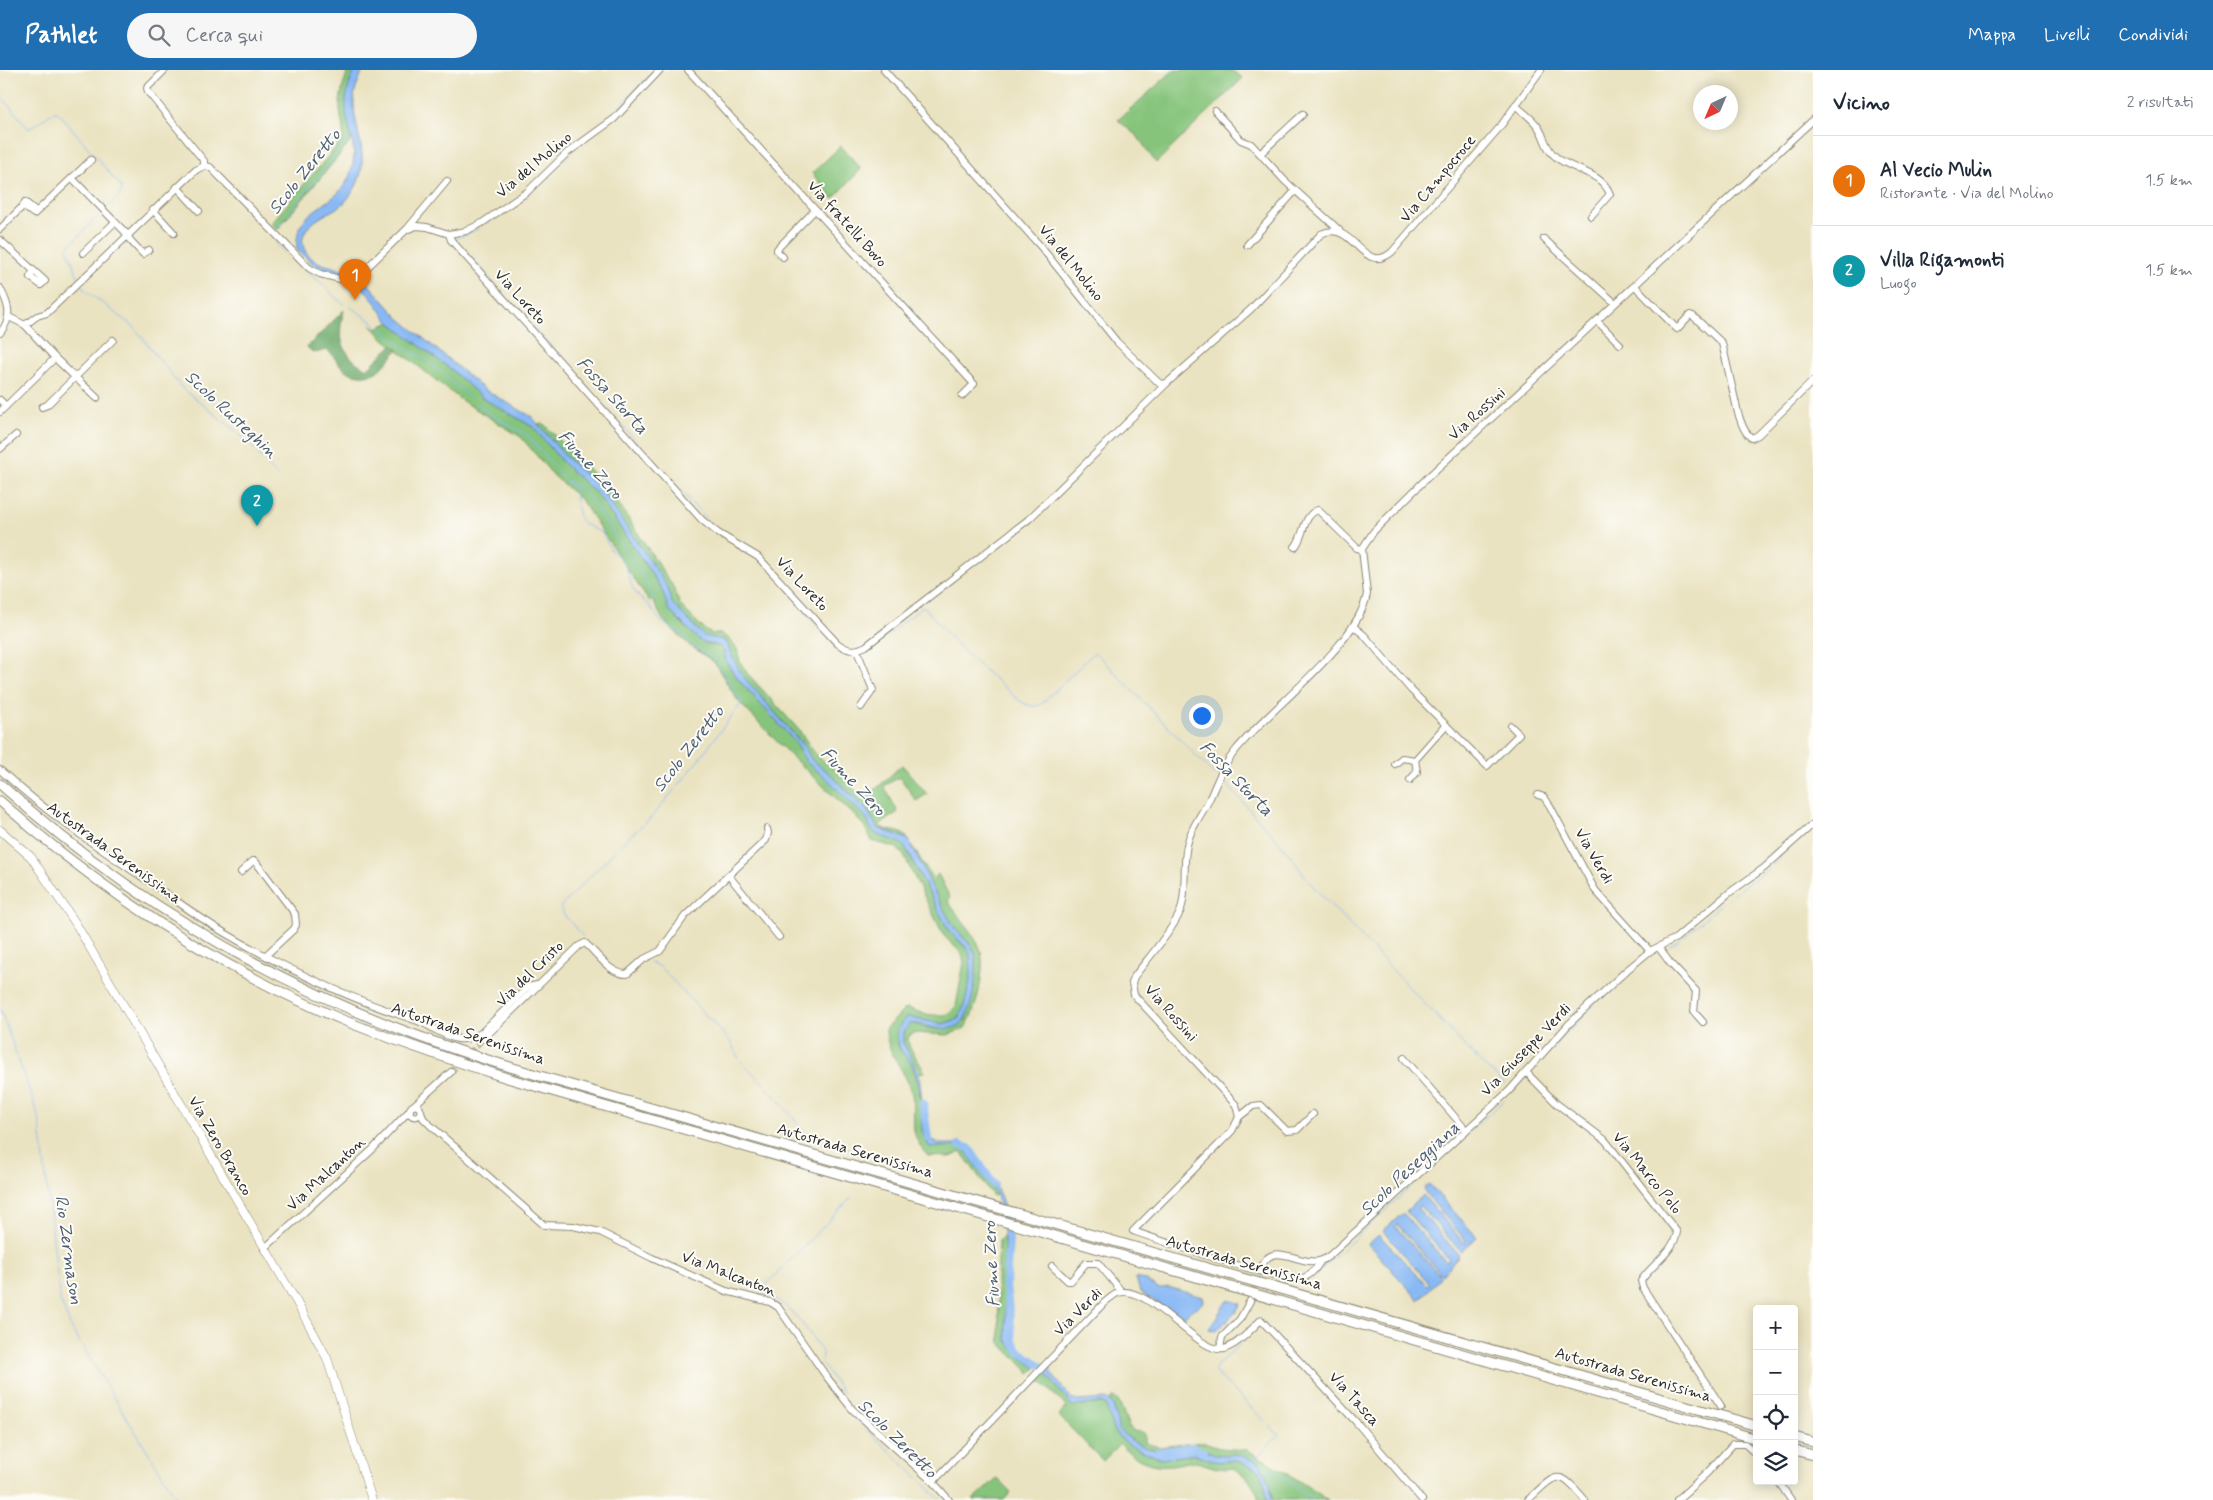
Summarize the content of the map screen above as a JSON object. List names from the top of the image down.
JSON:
{
  "streets": {
    "highway": ["Autostrada Serenissima"],
    "main road": ["Via Zero Branco"],
    "street": [
      "Via del Molino",
      "Via Campocroce",
      "Via fratelli Bovo",
      "Via Loreto",
      "Via Rossini",
      "Via Verdi",
      "Via del Cristo",
      "Via Giuseppe Verdi",
      "Via Marco Polo",
      "Via Malcanton",
      "Via Tasca"
    ]
  },
  "crossings": [
    ["Via del Molino", "Via Loreto"],
    ["Via Verdi", "Via Giuseppe Verdi"],
    ["Via Verdi", "Via Malcanton"],
    ["Via Verdi", "Via Tasca"],
    ["Via Giuseppe Verdi", "Via Marco Polo"],
    ["Via Zero Branco", "Via Malcanton"]
  ],
  "water": [
    "Scolo Zeretto",
    "Fossa Storta",
    "Scolo Rusteghin",
    "Fiume Zero",
    "Scolo Peseggiana",
    "Rio Zermason"
  ],
  "north": "bottom left",
  "page": {
    "header": "Pathlet",
    "search": "Cerca qui",
    "nav": ["Mappa", "Livelli", "Condividi"],
    "heading": ["Vicino", "2 risultati"],
    "list": [
      {
        "mark": "1",
        "name": "Al Vecio Mulin",
        "note": "Ristorante · Via del Molino",
        "value": "1.5 km"
      },
      {
        "mark": "2",
        "name": "Villa Rigamonti",
        "note": "Luogo",
        "value": "1.5 km"
      }
    ],
    "pins": ["1", "2"],
    "map_buttons": ["+", "−"]
  }
}
